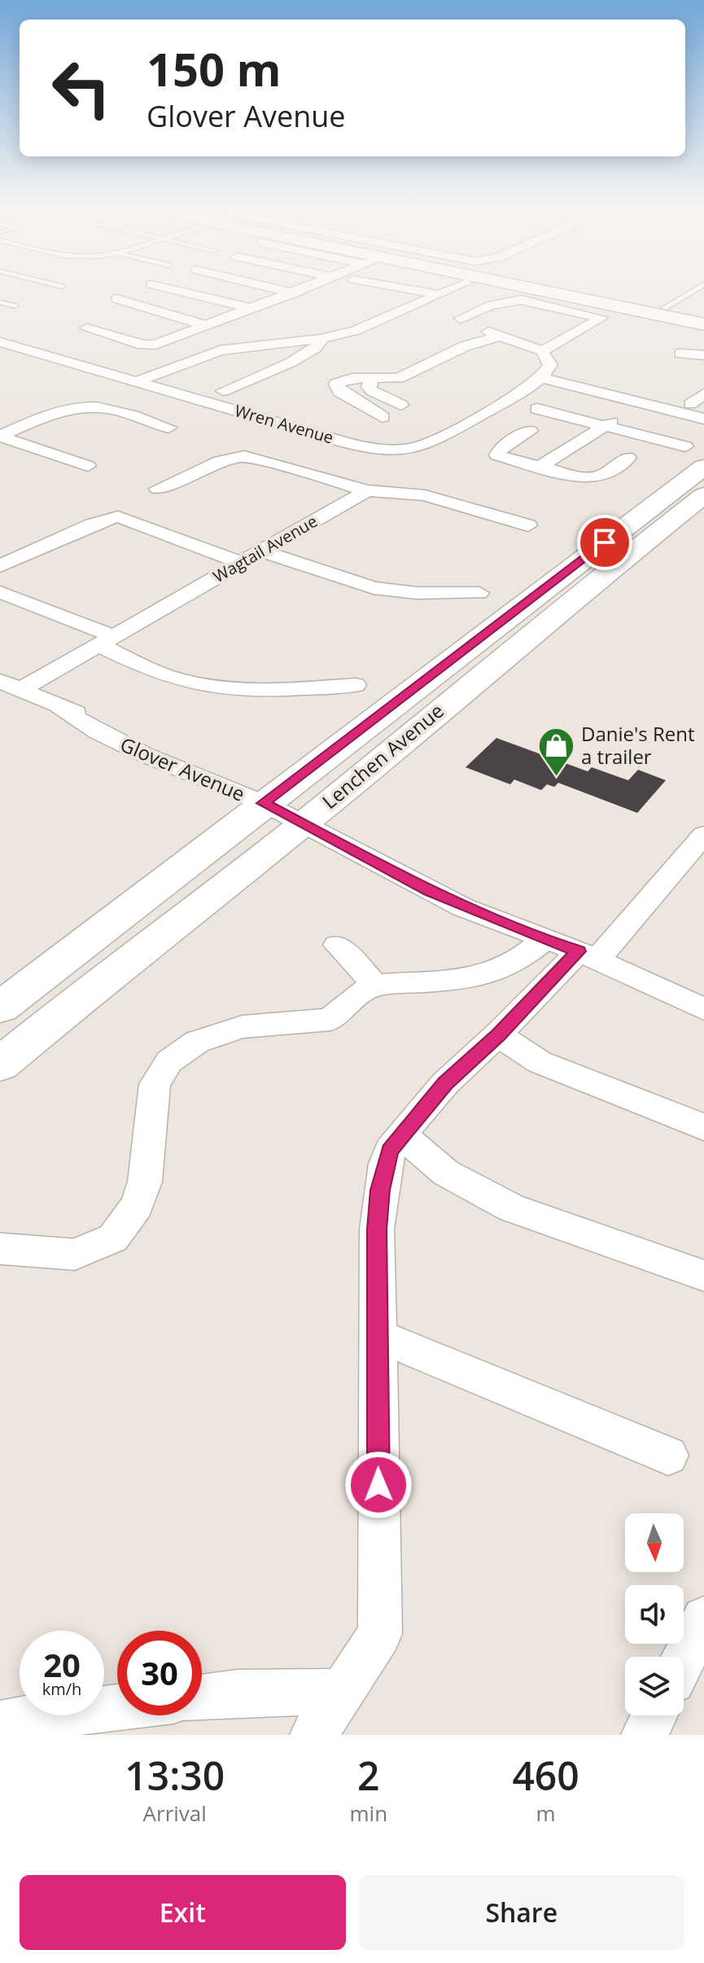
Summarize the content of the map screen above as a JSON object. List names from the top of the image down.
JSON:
{
  "streets": {
    "main road": ["Lenchen Avenue"],
    "street": ["Wren Avenue", "Wagtail Avenue", "Glover Avenue"]
  },
  "crossings": [
    ["Wagtail Avenue", "Glover Avenue"],
    ["Lenchen Avenue", "Glover Avenue"]
  ],
  "places": {
    "shop": ["Danie's Rent a trailer"]
  },
  "north": "bottom",
  "page": {
    "turn": ["150 m", "Glover Avenue"],
    "speed": "20 km/h",
    "limit": "30",
    "eta": [
      "13:30",
      "Arrival",
      "2",
      "min",
      "460",
      "m"
    ],
    "buttons": ["Exit", "Share"]
  }
}
